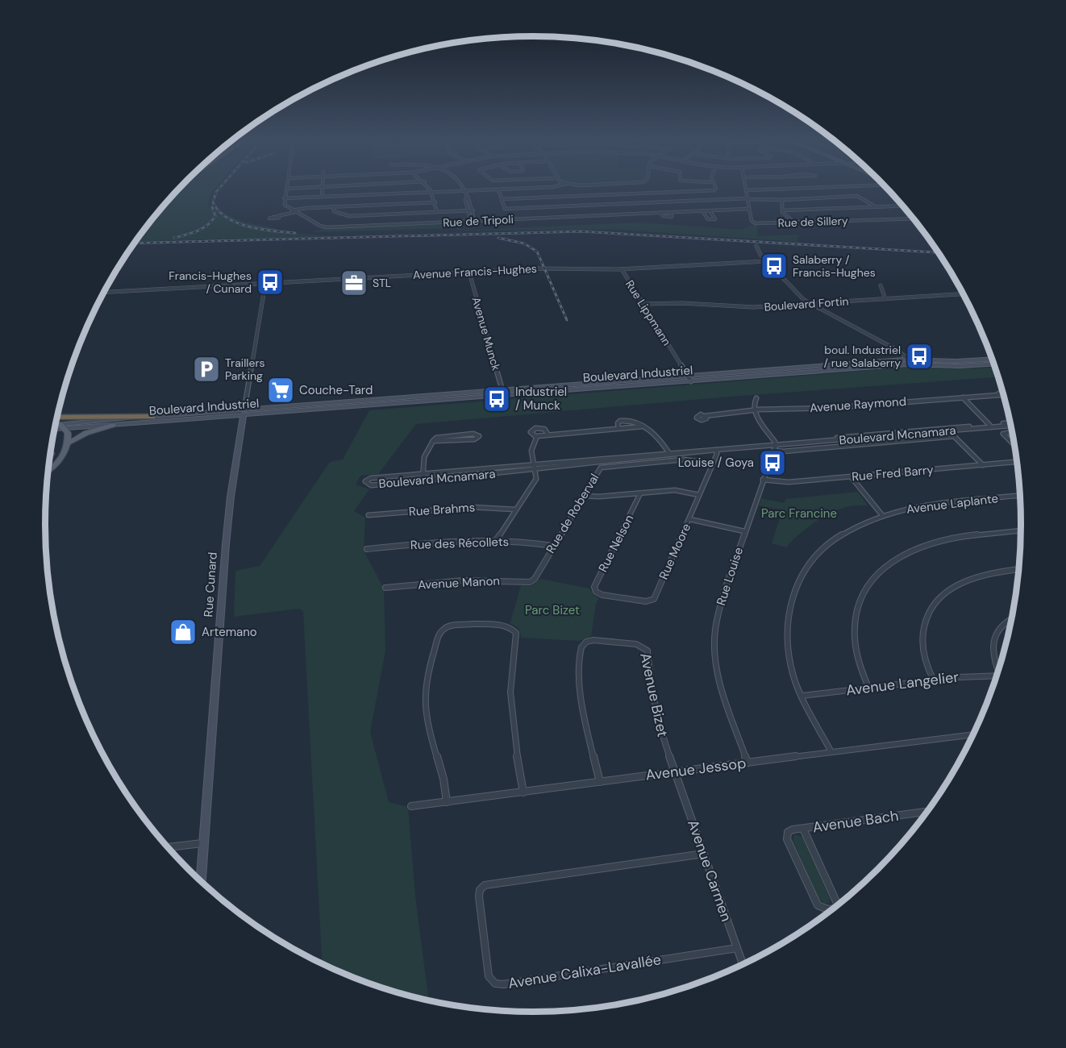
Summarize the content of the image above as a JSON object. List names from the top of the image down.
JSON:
{
  "streets": {
    "street": [
      "Rue de Tripoli",
      "Rue de Sillery",
      "Avenue Francis-Hughes",
      "Boulevard Fortin",
      "Rue Lippmann",
      "Avenue Munck",
      "Boulevard Industriel",
      "Avenue Raymond",
      "Boulevard Mcnamara",
      "Rue Fred Barry",
      "Avenue Laplante",
      "Rue Brahms",
      "Rue de Roberval",
      "Rue des Récollets",
      "Rue Nelson",
      "Rue Moore",
      "Rue Louise",
      "Avenue Manon",
      "Rue Cunard",
      "Avenue Langelier",
      "Avenue Bizet",
      "Avenue Jessop",
      "Avenue Bach",
      "Avenue Carmen",
      "Avenue Calixa-Lavallée"
    ]
  },
  "crossings": [
    ["Rue de Tripoli", "Rue de Sillery"],
    ["Avenue Francis-Hughes", "Rue Lippmann"],
    ["Avenue Francis-Hughes", "Avenue Munck"],
    ["Avenue Francis-Hughes", "Rue Cunard"],
    ["Boulevard Fortin", "Rue Lippmann"],
    ["Rue Lippmann", "Boulevard Industriel"],
    ["Avenue Munck", "Boulevard Industriel"],
    ["Boulevard Industriel", "Rue Cunard"],
    ["Boulevard Mcnamara", "Rue Moore"],
    ["Boulevard Mcnamara", "Rue Louise"],
    ["Rue Fred Barry", "Rue Louise"],
    ["Avenue Laplante", "Avenue Langelier"],
    ["Avenue Laplante", "Avenue Jessop"],
    ["Rue de Roberval", "Rue des Récollets"],
    ["Rue de Roberval", "Rue Moore"],
    ["Rue de Roberval", "Avenue Manon"],
    ["Rue Nelson", "Rue Moore"],
    ["Rue Louise", "Avenue Jessop"],
    ["Avenue Bizet", "Avenue Jessop"],
    ["Avenue Bizet", "Avenue Carmen"],
    ["Avenue Jessop", "Avenue Carmen"],
    ["Avenue Carmen", "Avenue Calixa-Lavallée"]
  ],
  "parks": ["Parc Francine", "Parc Bizet"],
  "places": {
    "bus stop": [
      "Salaberry / Francis-Hughes",
      "Francis-Hughes / Cunard",
      "boul. Industriel / rue Salaberry",
      "Industriel / Munck",
      "Louise / Goya"
    ],
    "office": ["STL"],
    "parking": ["Traillers Parking"],
    "supermarket": ["Couche-Tard"],
    "shop": ["Artemano"]
  }
}
